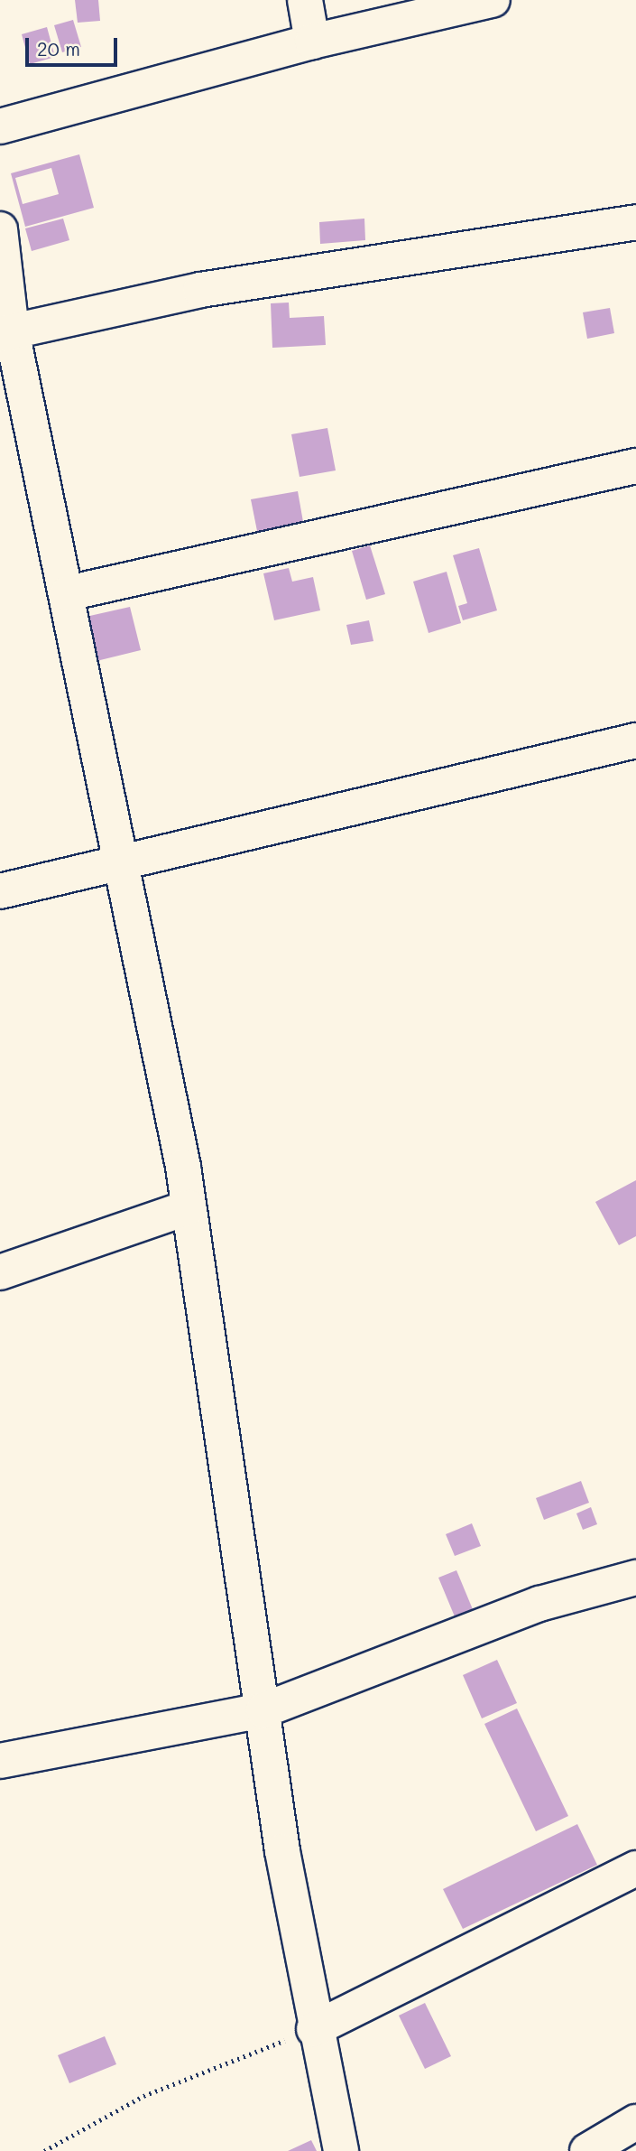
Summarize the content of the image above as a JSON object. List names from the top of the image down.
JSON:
{
  "scale_bar": "20 m"
}
